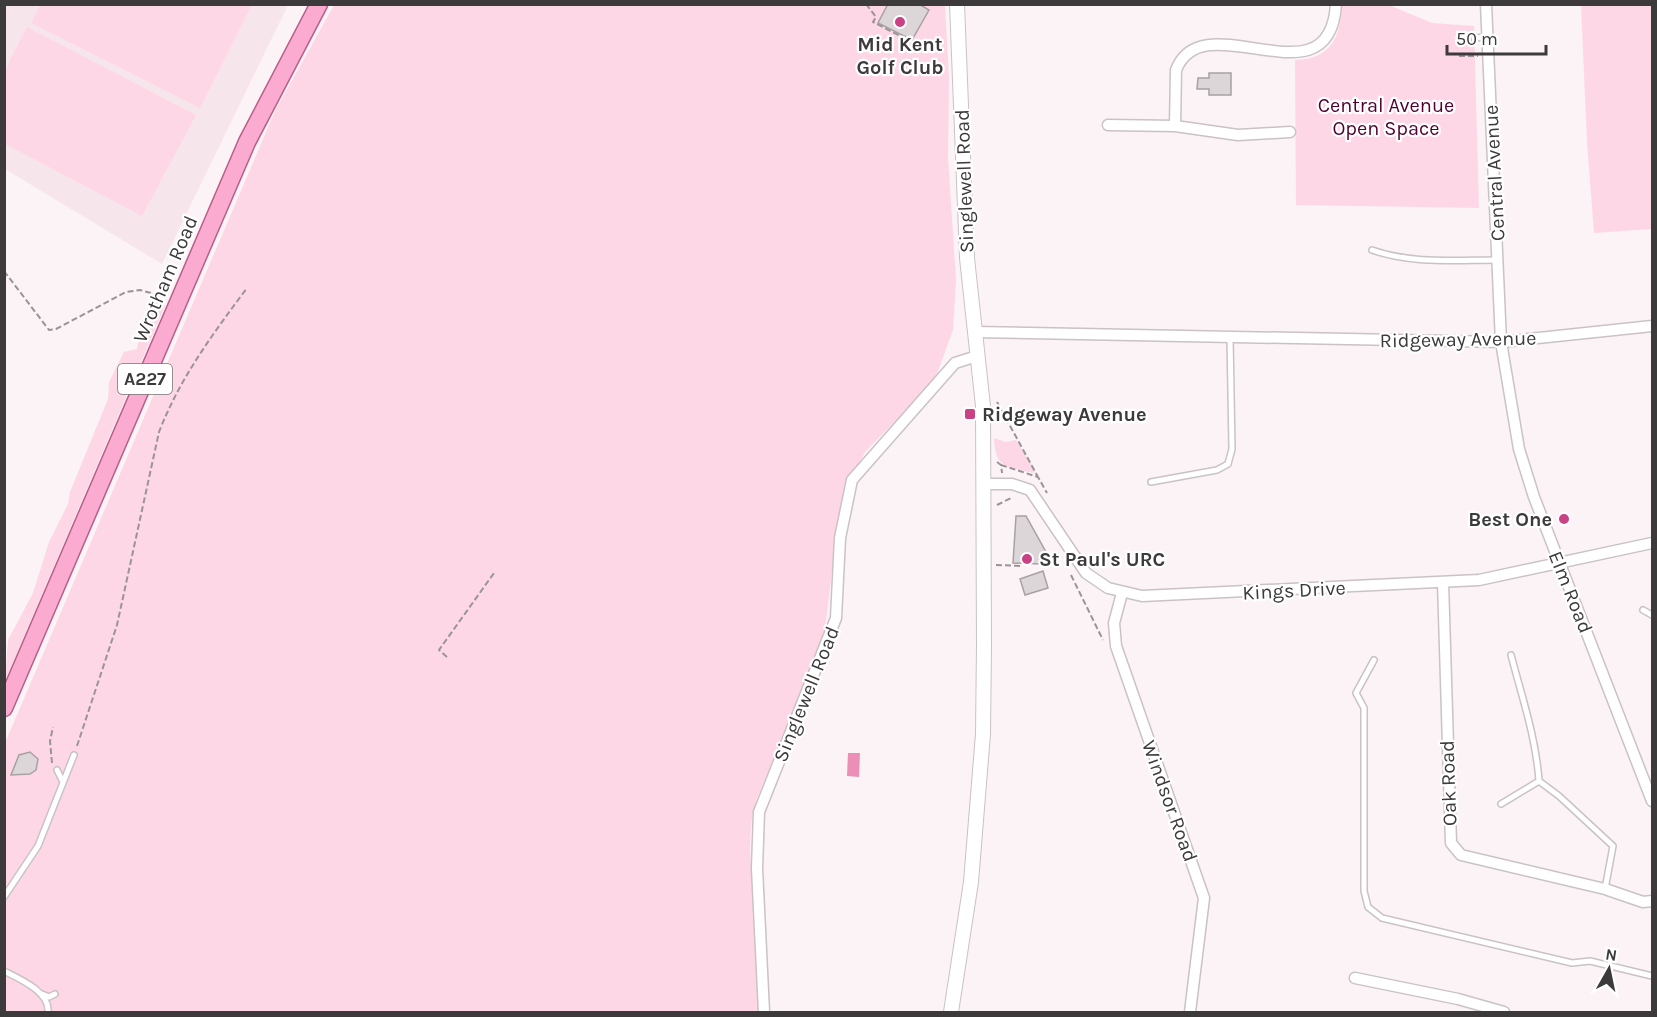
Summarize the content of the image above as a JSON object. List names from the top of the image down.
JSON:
{
  "streets": {
    "main road": ["Wrotham Road", "A227"],
    "street": [
      "Central Avenue",
      "Singlewell Road",
      "Ridgeway Avenue",
      "Kings Drive",
      "Elm Road",
      "Oak Road",
      "Windsor Road"
    ]
  },
  "crossings": [
    ["Central Avenue", "Ridgeway Avenue"],
    ["Central Avenue", "Elm Road"],
    ["Singlewell Road", "Ridgeway Avenue"],
    ["Singlewell Road", "Kings Drive"],
    ["Ridgeway Avenue", "Elm Road"],
    ["Kings Drive", "Elm Road"],
    ["Kings Drive", "Oak Road"],
    ["Kings Drive", "Windsor Road"]
  ],
  "parks": ["Central Avenue Open Space"],
  "places": {
    "other": ["Mid Kent Golf Club", "Best One", "St Paul's URC"],
    "transit": ["Ridgeway Avenue"]
  },
  "scale_bar": "50 m",
  "north": "top"
}
